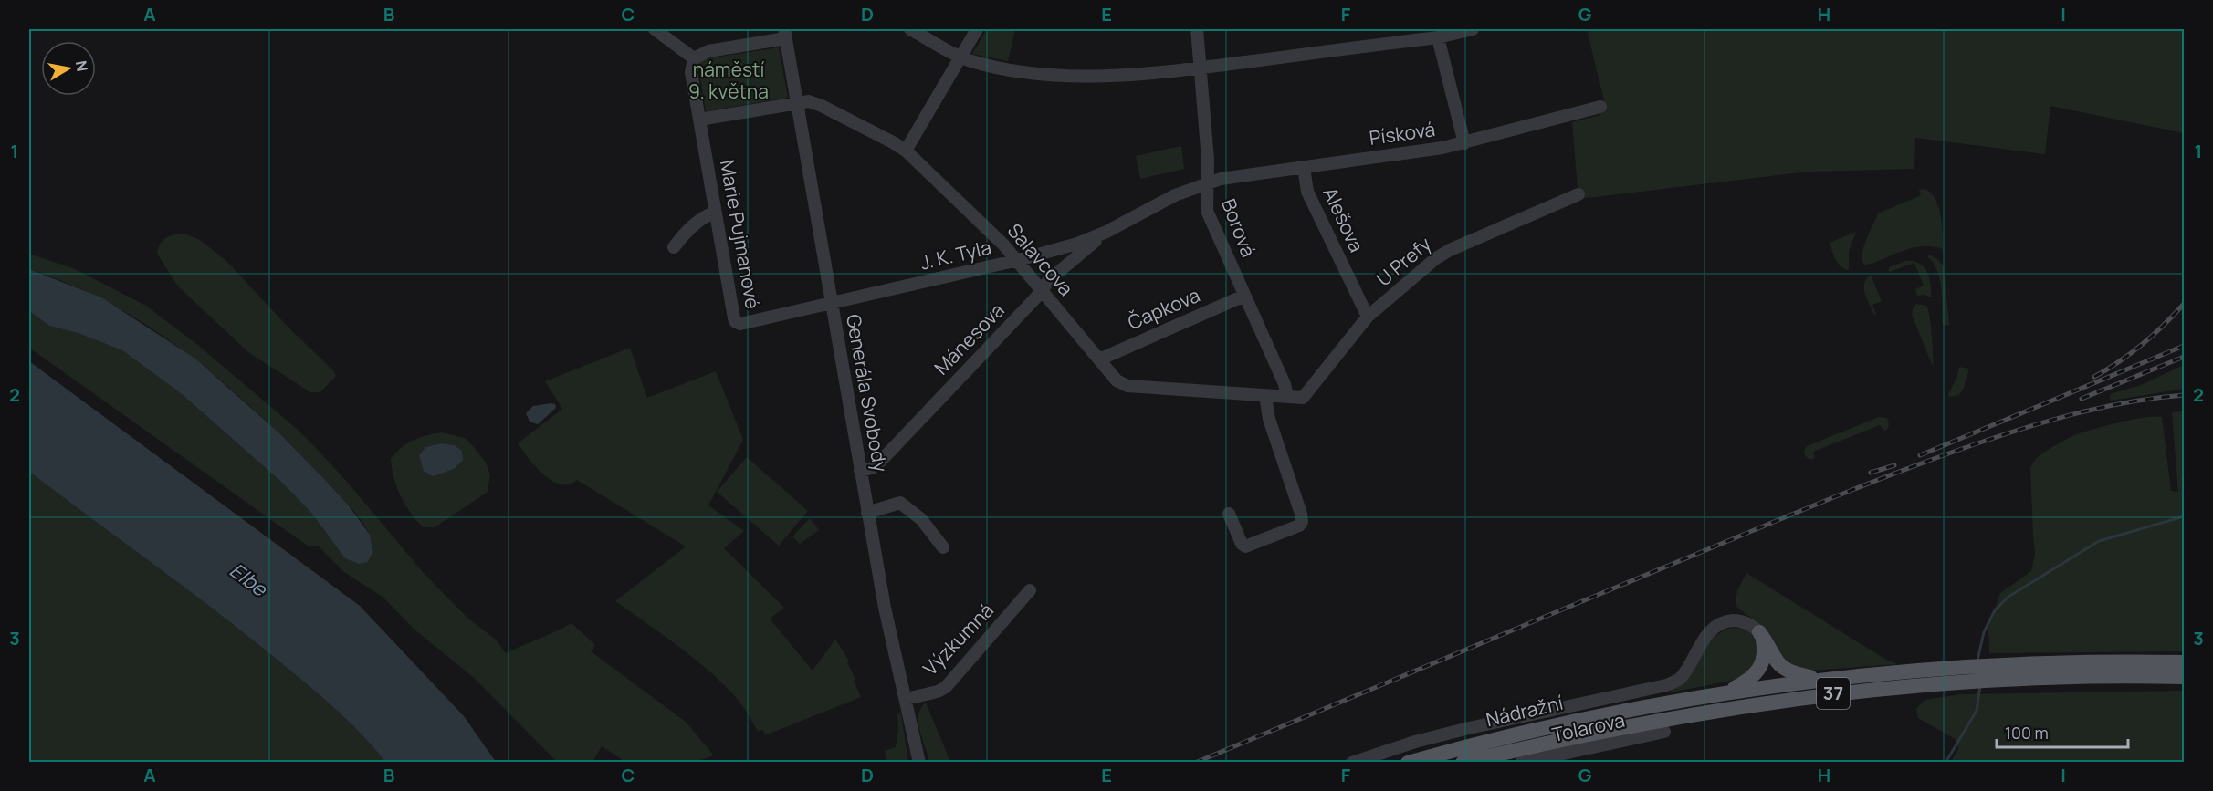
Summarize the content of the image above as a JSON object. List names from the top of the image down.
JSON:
{
  "streets": {
    "main road": ["37", "Nádražní"],
    "street": [
      "Písková",
      "Alešova",
      "Borová",
      "Marie Pujmanové",
      "J. K. Tyla",
      "Salavcova",
      "U Prefy",
      "Čapkova",
      "Mánesova",
      "Generála Svobody",
      "Výzkumná",
      "Tolarova"
    ]
  },
  "crossings": [
    ["Písková", "Alešova"],
    ["Písková", "Borová"],
    ["Písková", "J. K. Tyla"],
    ["Alešova", "U Prefy"],
    ["Borová", "J. K. Tyla"],
    ["Borová", "Salavcova"],
    ["Borová", "U Prefy"],
    ["Borová", "Čapkova"],
    ["Marie Pujmanové", "J. K. Tyla"],
    ["Marie Pujmanové", "Generála Svobody"],
    ["J. K. Tyla", "Salavcova"],
    ["J. K. Tyla", "Mánesova"],
    ["J. K. Tyla", "Generála Svobody"],
    ["Salavcova", "U Prefy"],
    ["Salavcova", "Čapkova"],
    ["Salavcova", "Mánesova"],
    ["Salavcova", "Generála Svobody"],
    ["Mánesova", "Generála Svobody"],
    ["Generála Svobody", "Výzkumná"],
    ["37", "Nádražní"]
  ],
  "water": ["Elbe"],
  "parks": ["náměstí 9. května"],
  "scale_bar": "100 m",
  "north": "right",
  "grid": {
    "columns": [
      "A",
      "B",
      "C",
      "D",
      "E",
      "F",
      "G",
      "H",
      "I"
    ],
    "rows": ["1", "2", "3"]
  }
}
